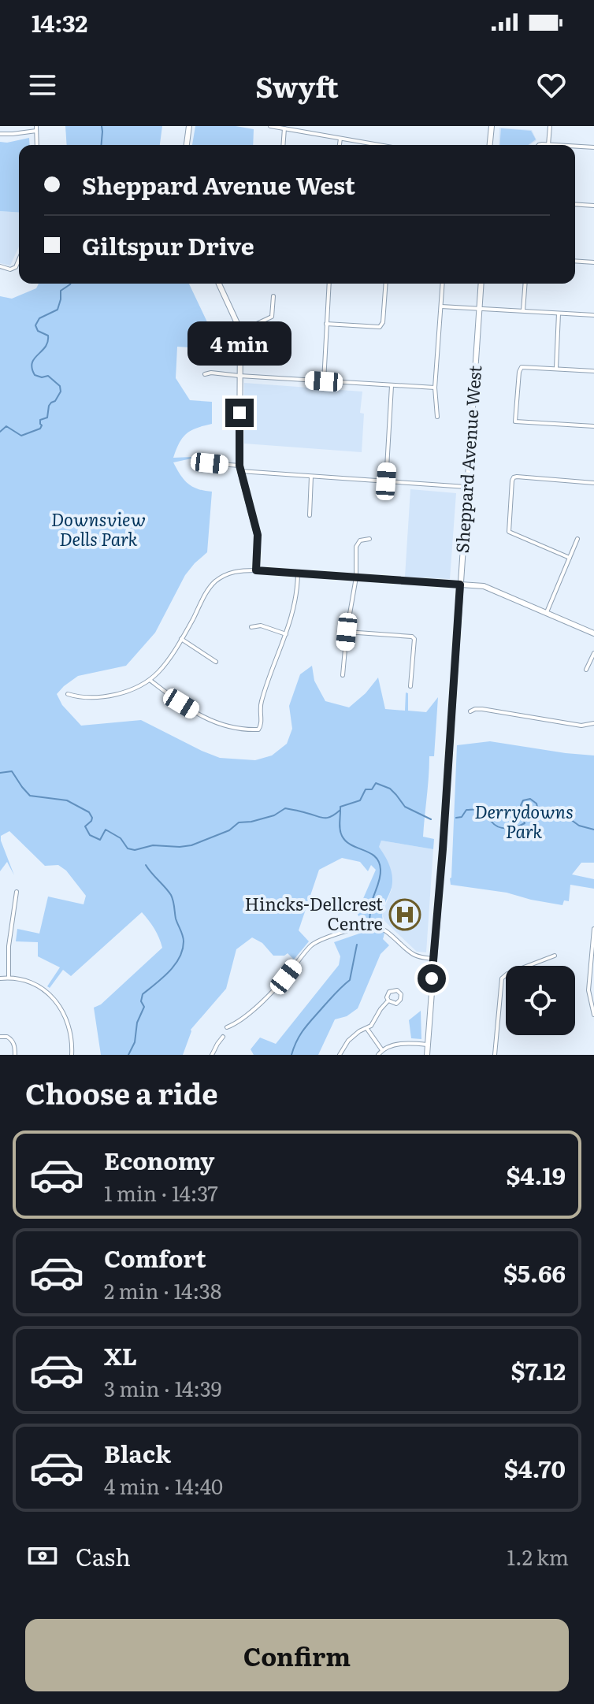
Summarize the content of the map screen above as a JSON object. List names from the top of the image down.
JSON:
{
  "streets": {
    "main road": ["Sheppard Avenue West"]
  },
  "parks": ["Downsview Dells Park", "Derrydowns Park"],
  "places": {
    "hospital": ["Hincks-Dellcrest Centre"]
  },
  "page": {
    "status": "14:32",
    "header": "Swyft",
    "banner": ["Sheppard Avenue West", "Giltspur Drive"],
    "bubble": "4 min",
    "heading": "Choose a ride",
    "list": [
      {
        "name": "Economy",
        "note": "1 min · 14:37",
        "value": "$4.19"
      },
      {
        "name": "Comfort",
        "note": "2 min · 14:38",
        "value": "$5.66"
      },
      {
        "name": "XL",
        "note": "3 min · 14:39",
        "value": "$7.12"
      },
      {
        "name": "Black",
        "note": "4 min · 14:40",
        "value": "$4.70"
      }
    ],
    "pay": ["Cash", "1.2 km"],
    "buttons": "Confirm"
  }
}
